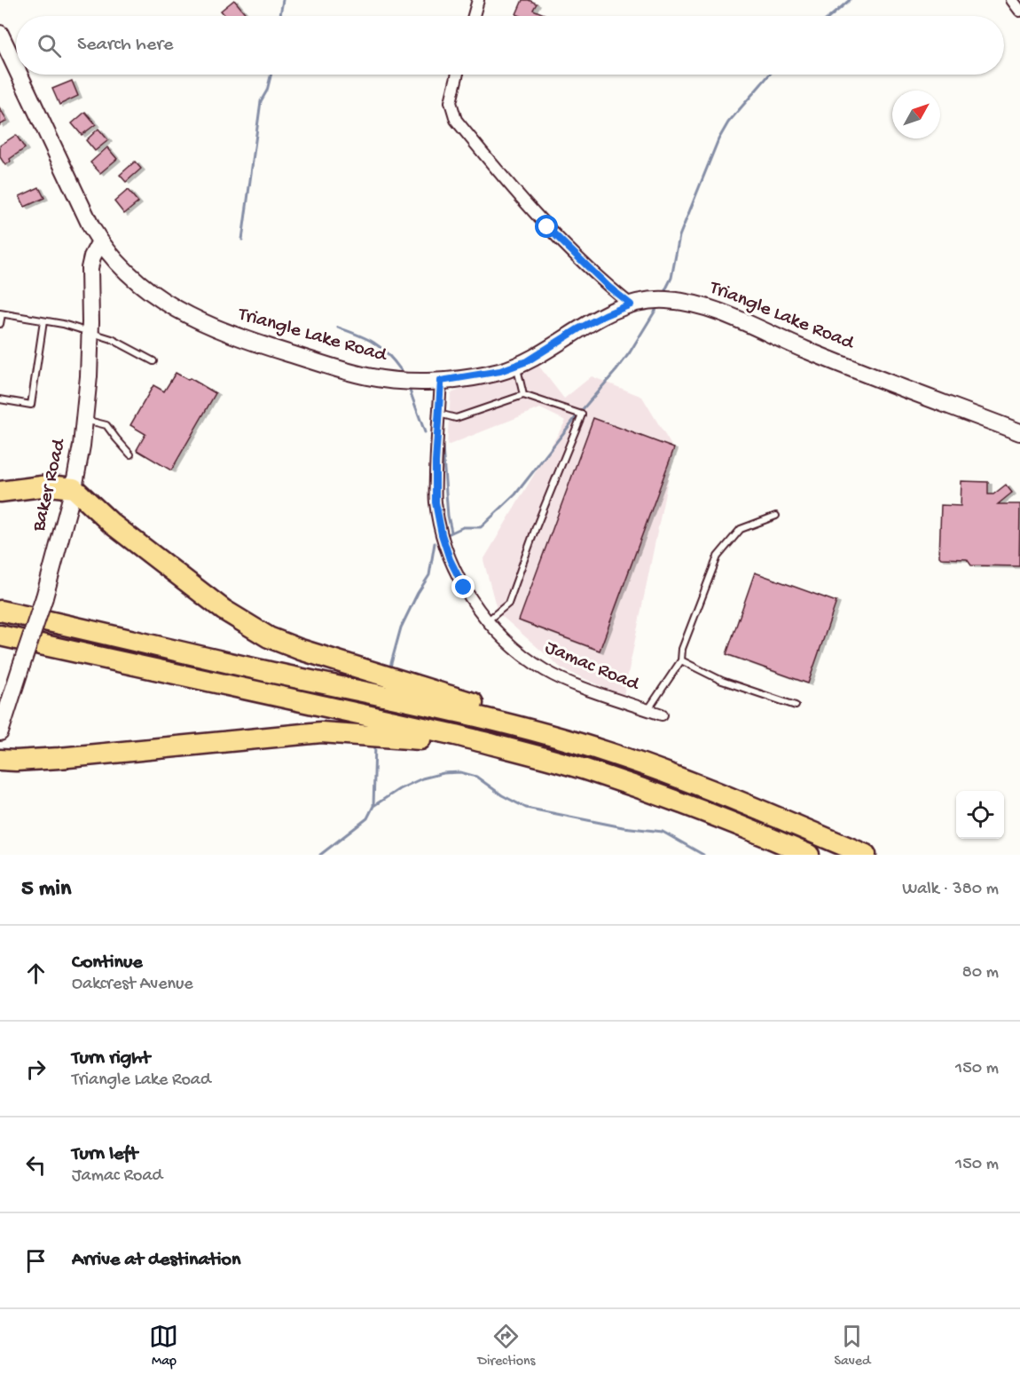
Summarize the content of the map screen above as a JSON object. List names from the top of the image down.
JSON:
{
  "streets": {
    "street": ["Triangle Lake Road", "Baker Road", "Jamac Road"]
  },
  "crossings": [
    ["Triangle Lake Road", "Baker Road"],
    ["Triangle Lake Road", "Jamac Road"]
  ],
  "north": "top right",
  "page": {
    "search": "Search here",
    "heading": ["5 min", "Walk · 380 m"],
    "list": [
      ["Continue", "Oakcrest Avenue", "80 m"],
      ["Turn right", "Triangle Lake Road", "150 m"],
      ["Turn left", "Jamac Road", "150 m"],
      "Arrive at destination"
    ],
    "nav": ["Map", "Directions", "Saved"]
  }
}
